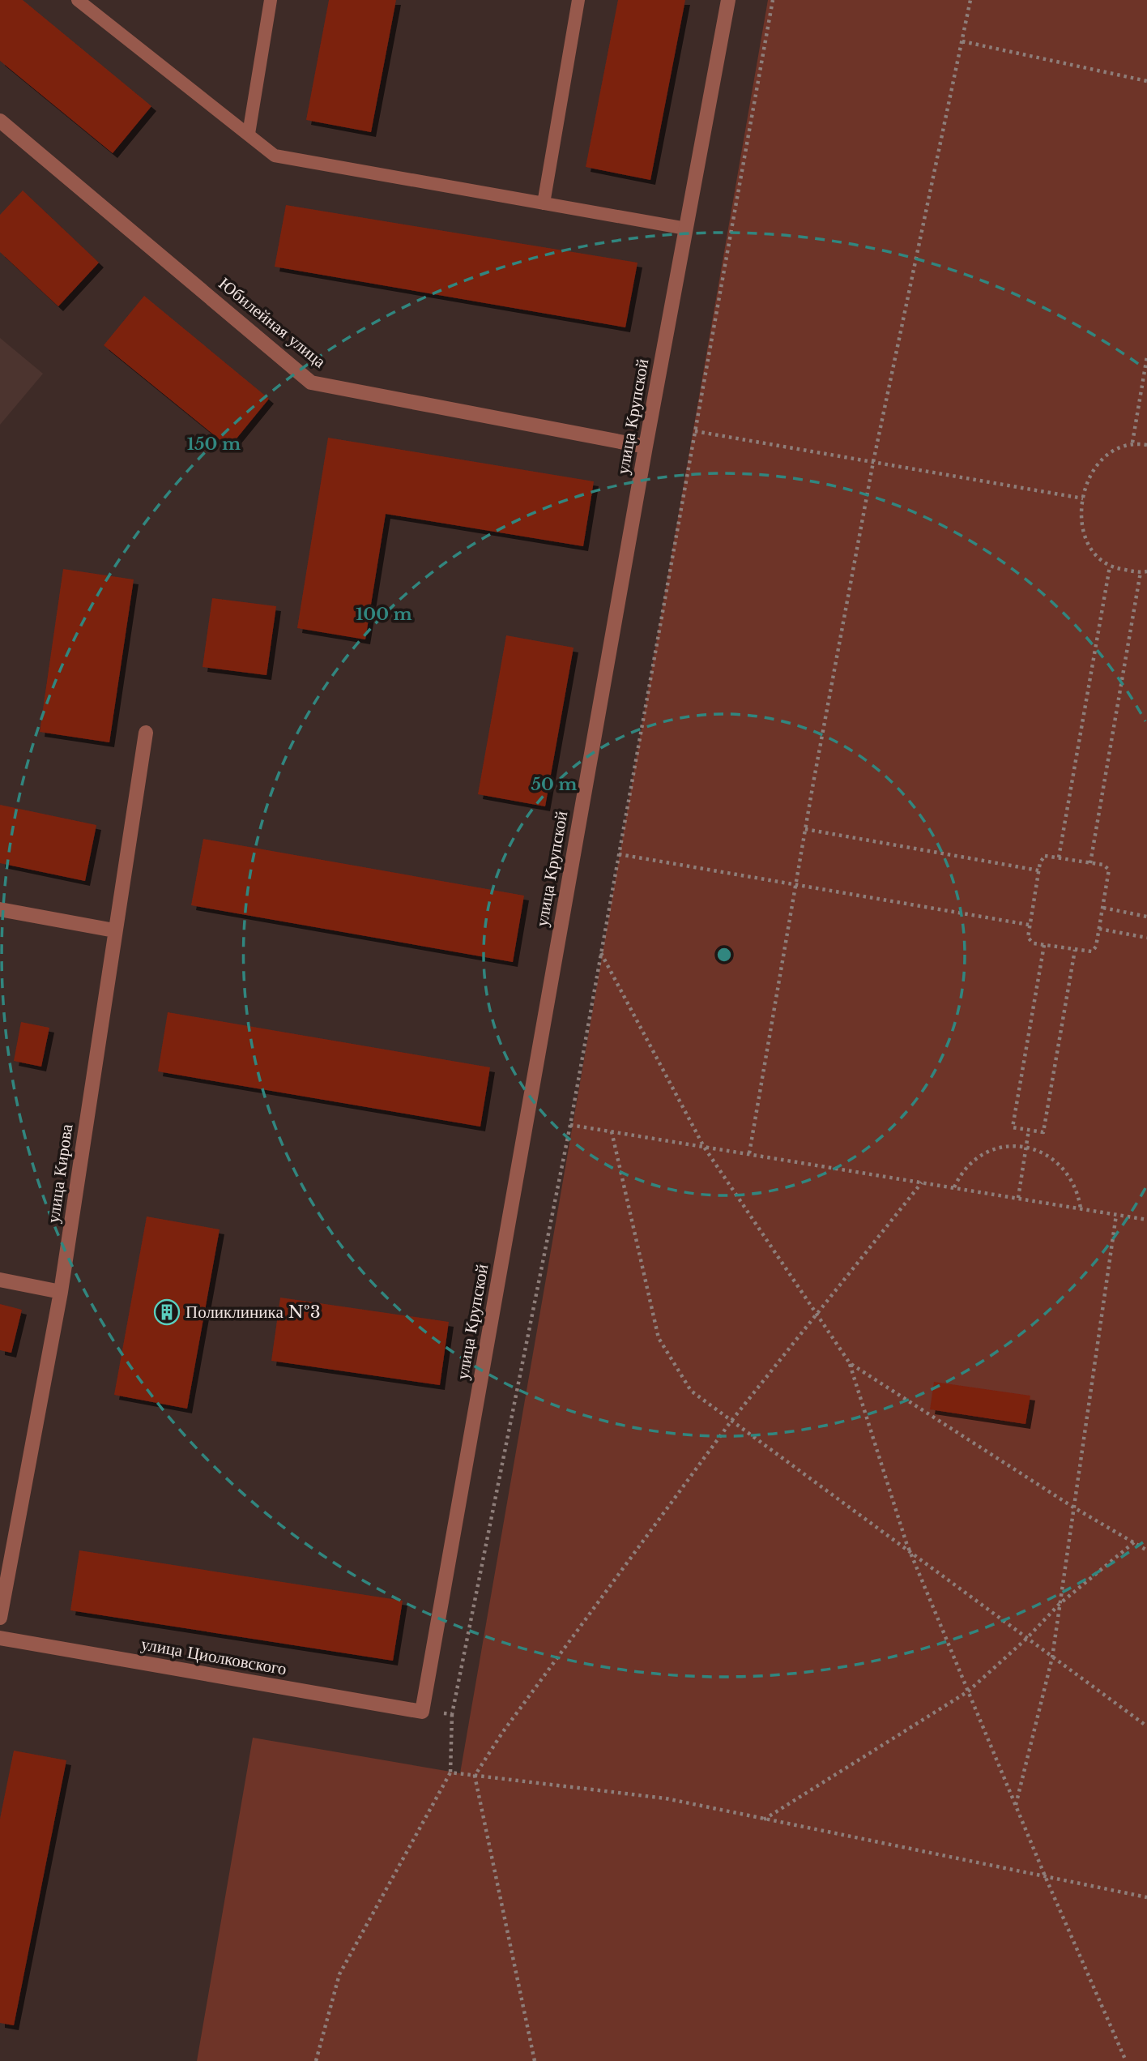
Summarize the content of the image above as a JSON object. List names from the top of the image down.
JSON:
{
  "streets": {
    "street": [
      "Юбилейная улица",
      "улица Крупской",
      "улица Кирова",
      "улица Циолковского"
    ]
  },
  "crossings": [
    ["Юбилейная улица", "улица Крупской"],
    ["улица Крупской", "улица Циолковского"]
  ],
  "places": {
    "building": ["Поликлиника №3"]
  },
  "rings": ["150 m", "100 m", "50 m"]
}
